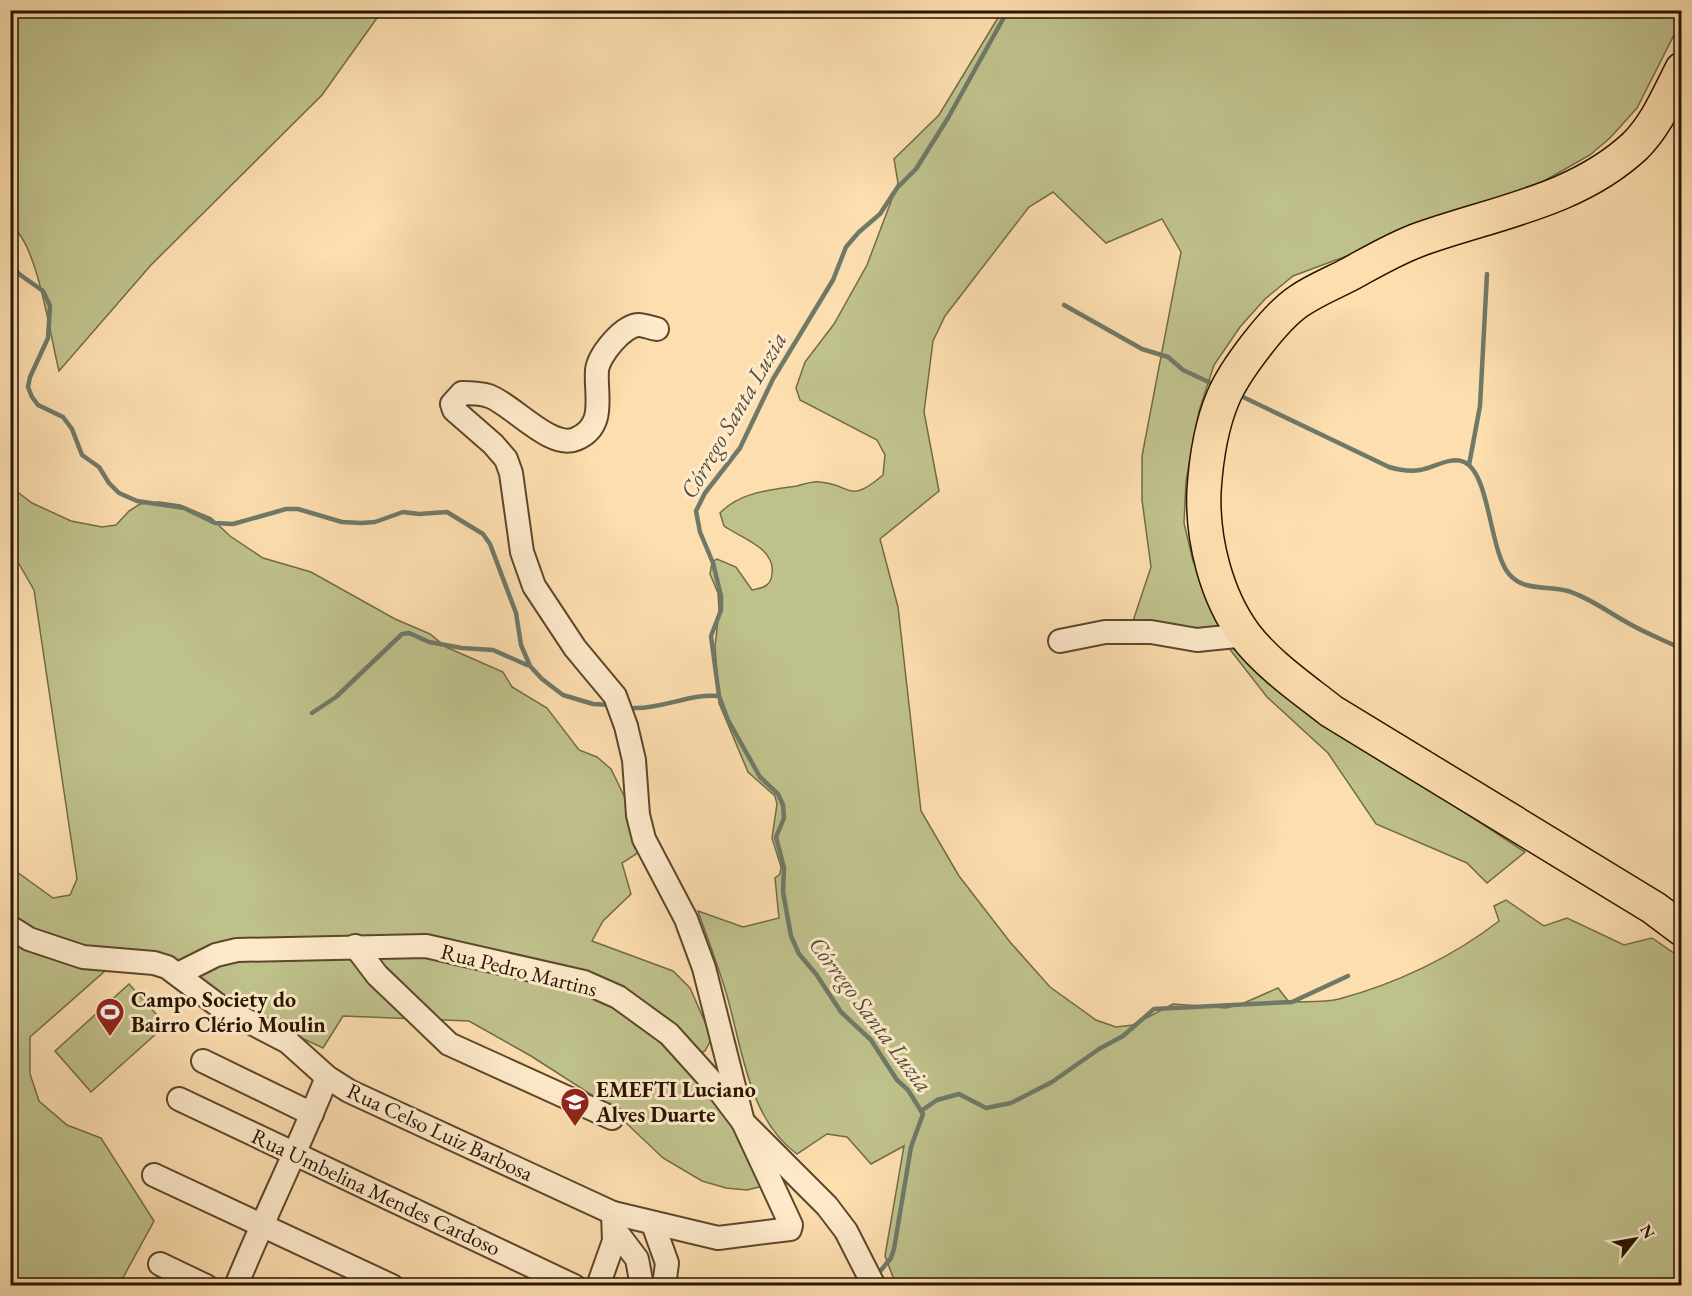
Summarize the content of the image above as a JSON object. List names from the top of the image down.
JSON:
{
  "streets": {
    "street": ["Rua Pedro Martins", "Rua Celso Luiz Barbosa", "Rua Umbelina Mendes Cardoso"]
  },
  "crossings": [
    ["Rua Pedro Martins", "Rua Celso Luiz Barbosa"]
  ],
  "water": ["Córrego Santa Luzia"],
  "places": {
    "sports": ["Campo Society do Bairro Clério Moulin"],
    "school or university": ["EMEFTI Luciano Alves Duarte"]
  },
  "north": "top right"
}
